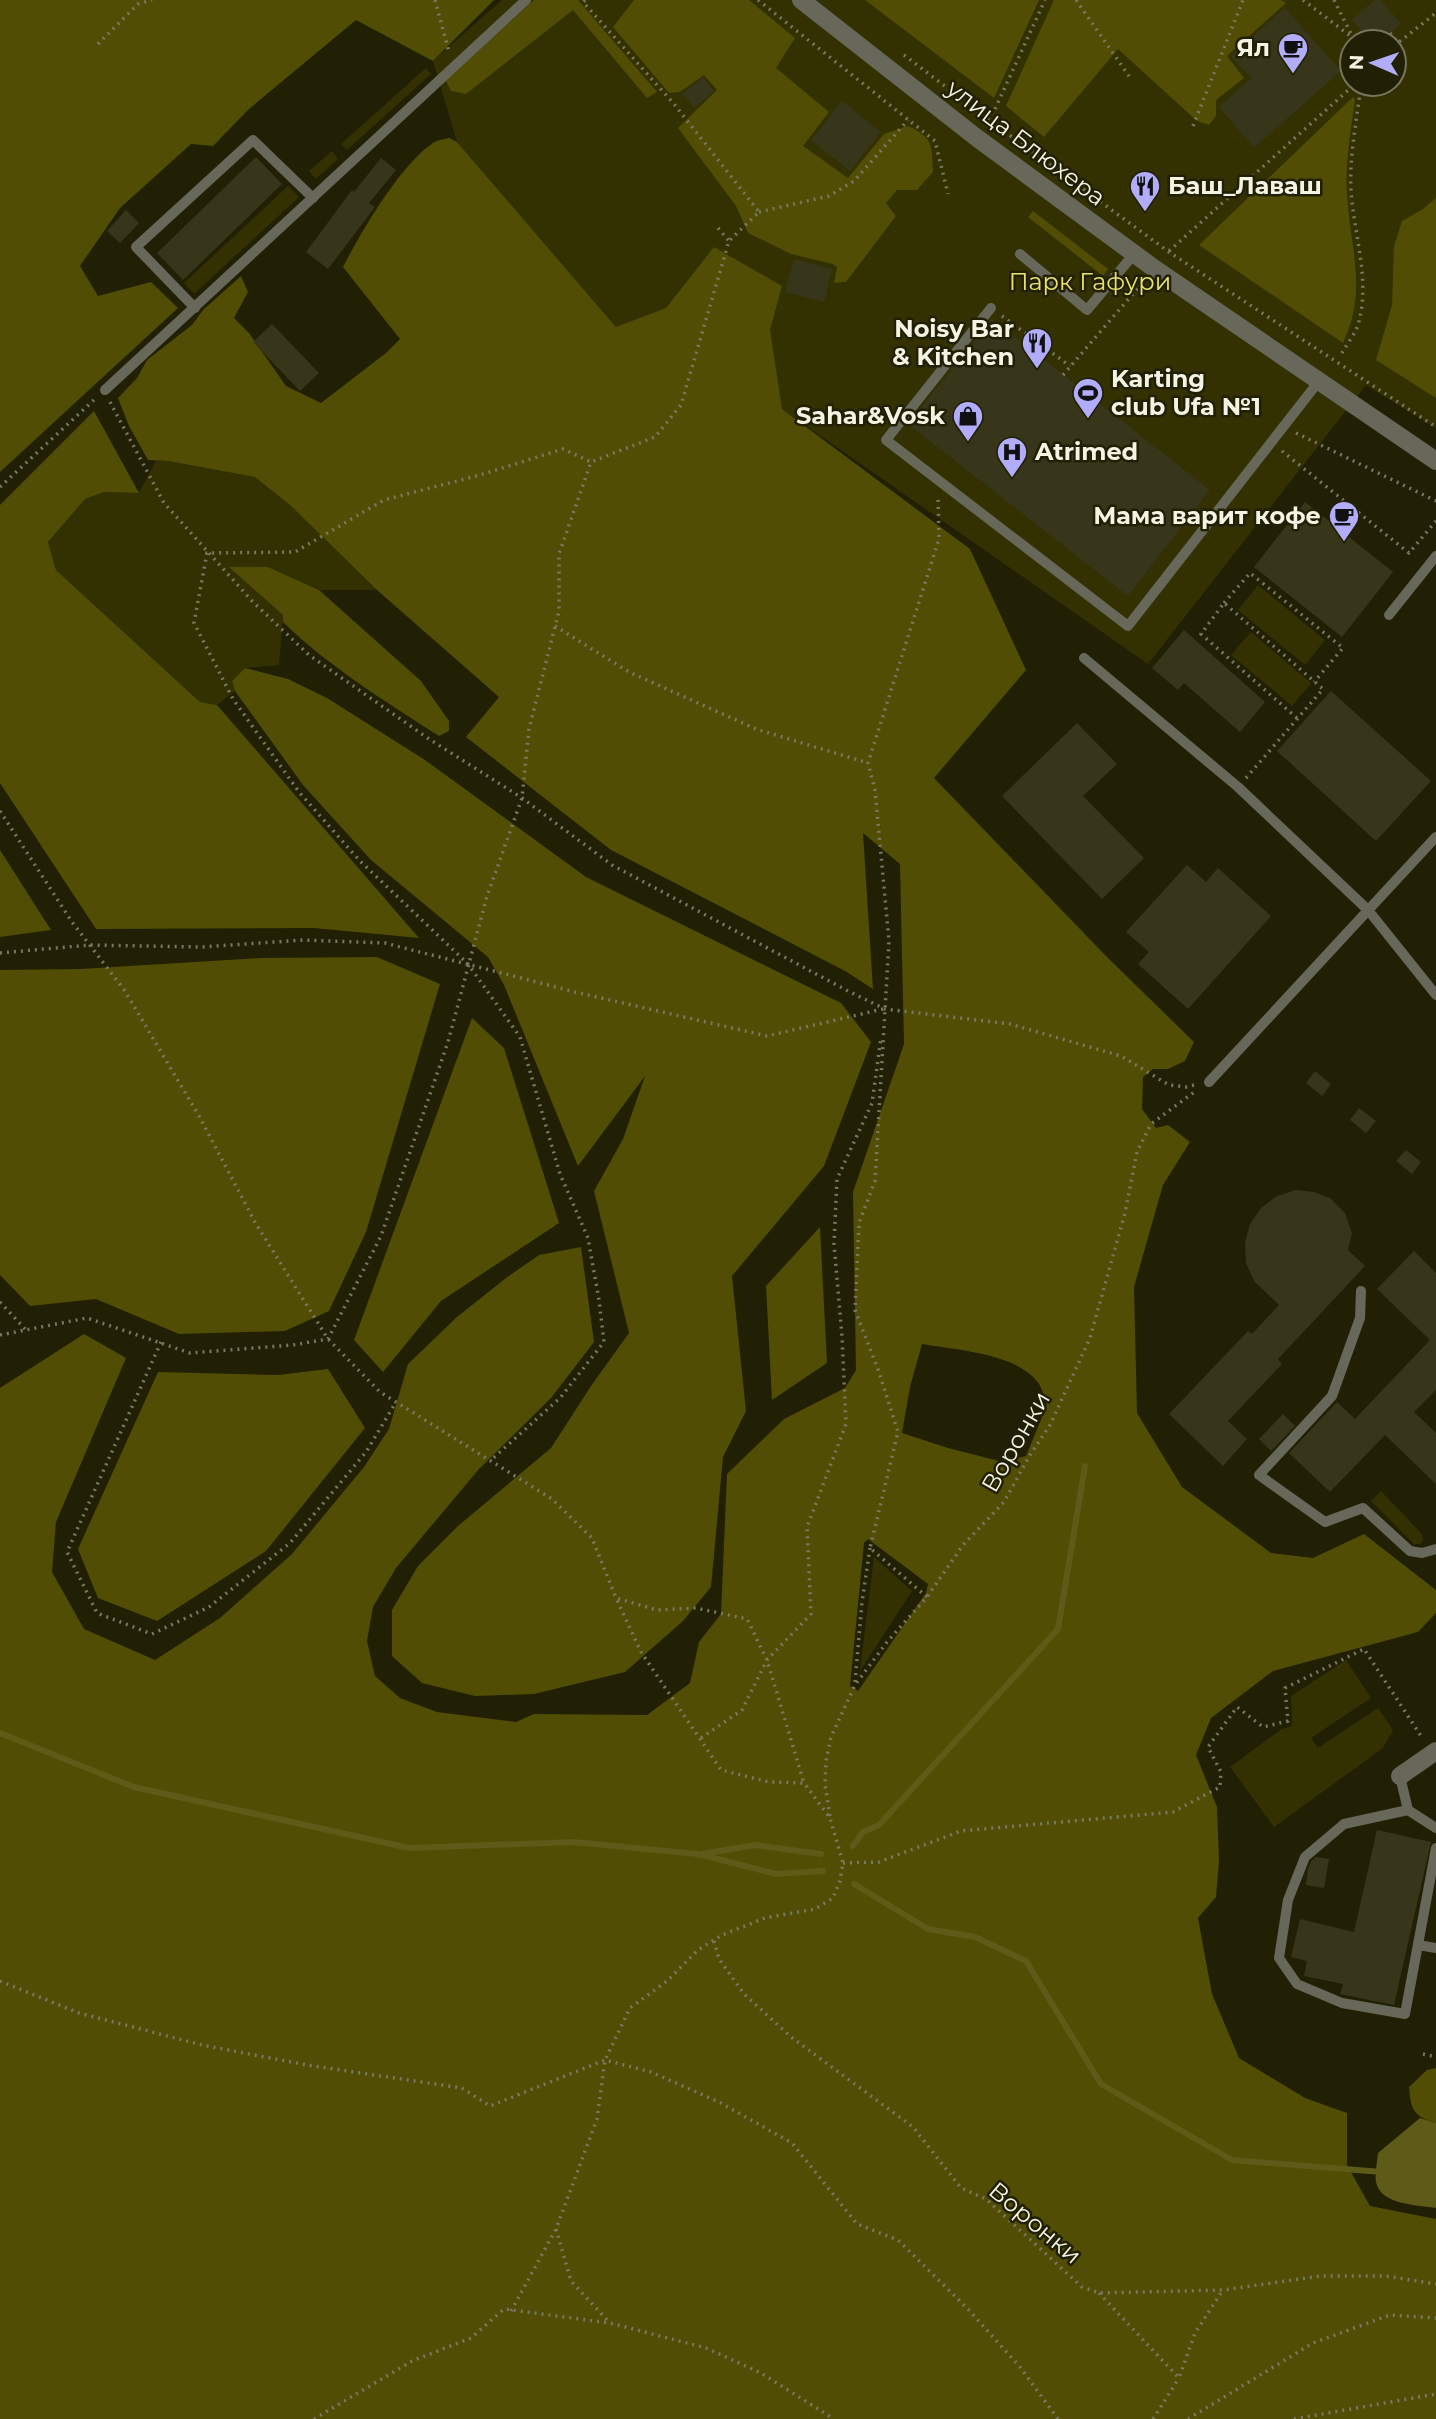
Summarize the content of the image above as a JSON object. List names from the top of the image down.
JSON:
{
  "streets": {
    "street": ["улица Блюхера"],
    "path": ["Воронки"]
  },
  "parks": ["Парк Гафури"],
  "places": {
    "cafe": ["Ял", "Мама варит кофе"],
    "restaurant": ["Баш_Лаваш", "Noisy Bar & Kitchen"],
    "sports": ["Karting club Ufa №1"],
    "shop": ["Sahar&Vosk"],
    "hospital": ["Atrimed"]
  },
  "north": "left"
}
